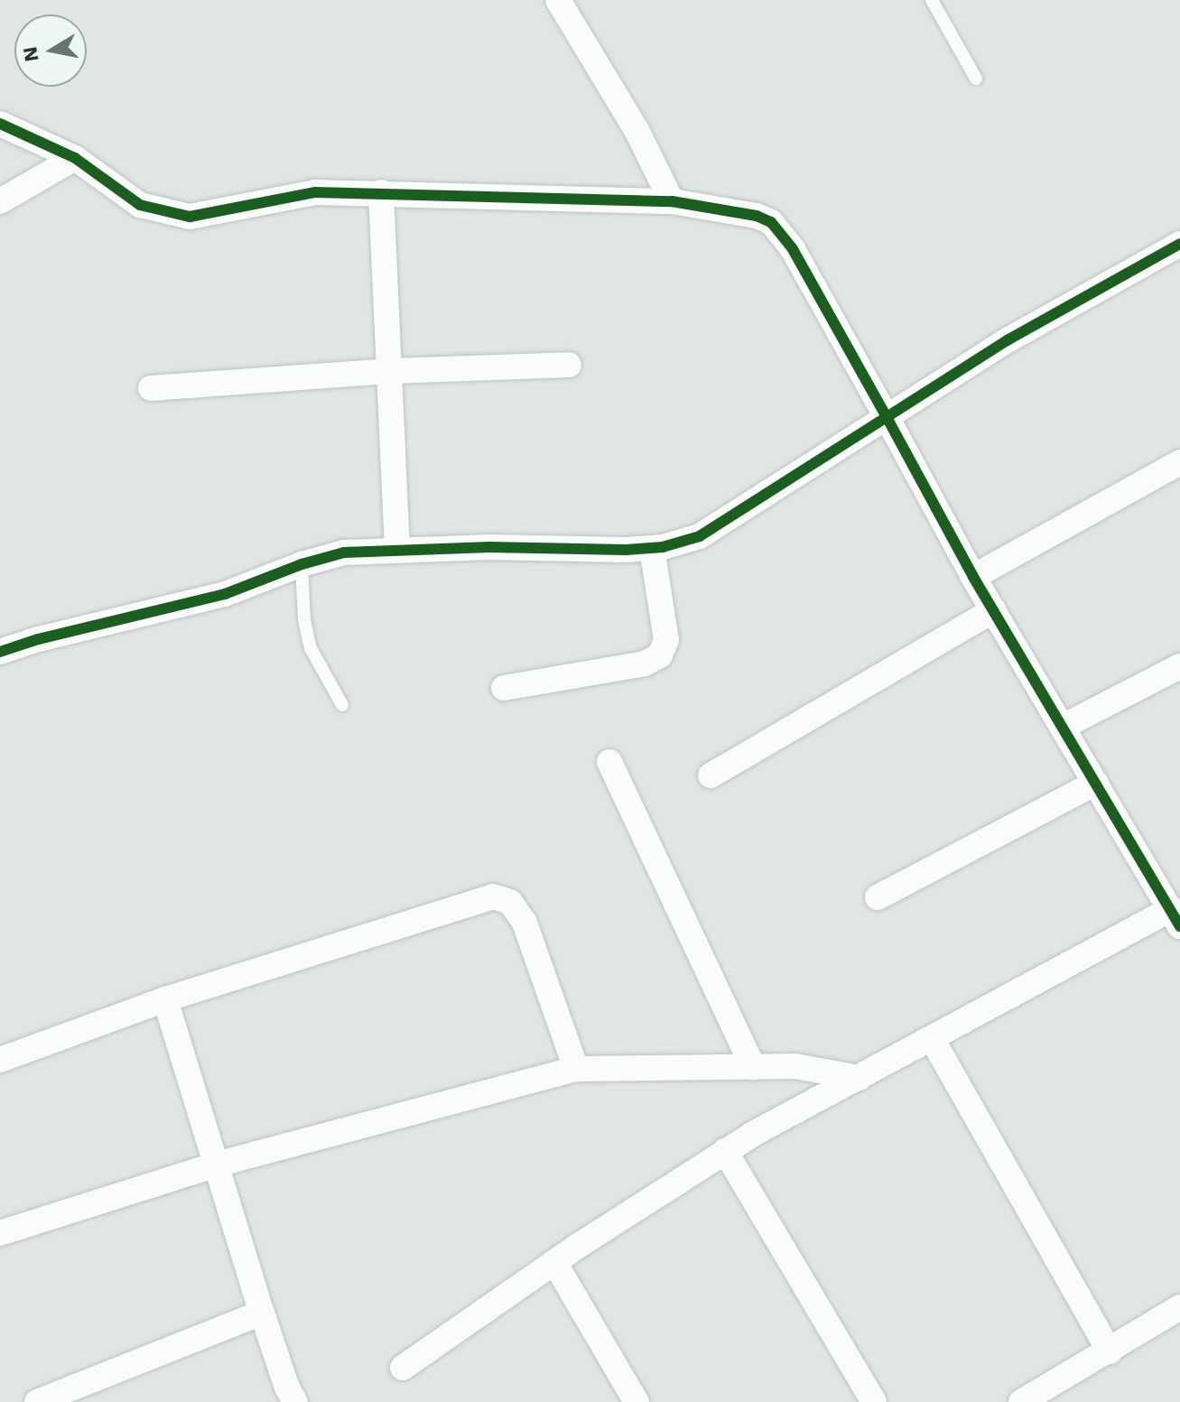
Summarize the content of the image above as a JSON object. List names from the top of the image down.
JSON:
{
  "north": "left"
}
